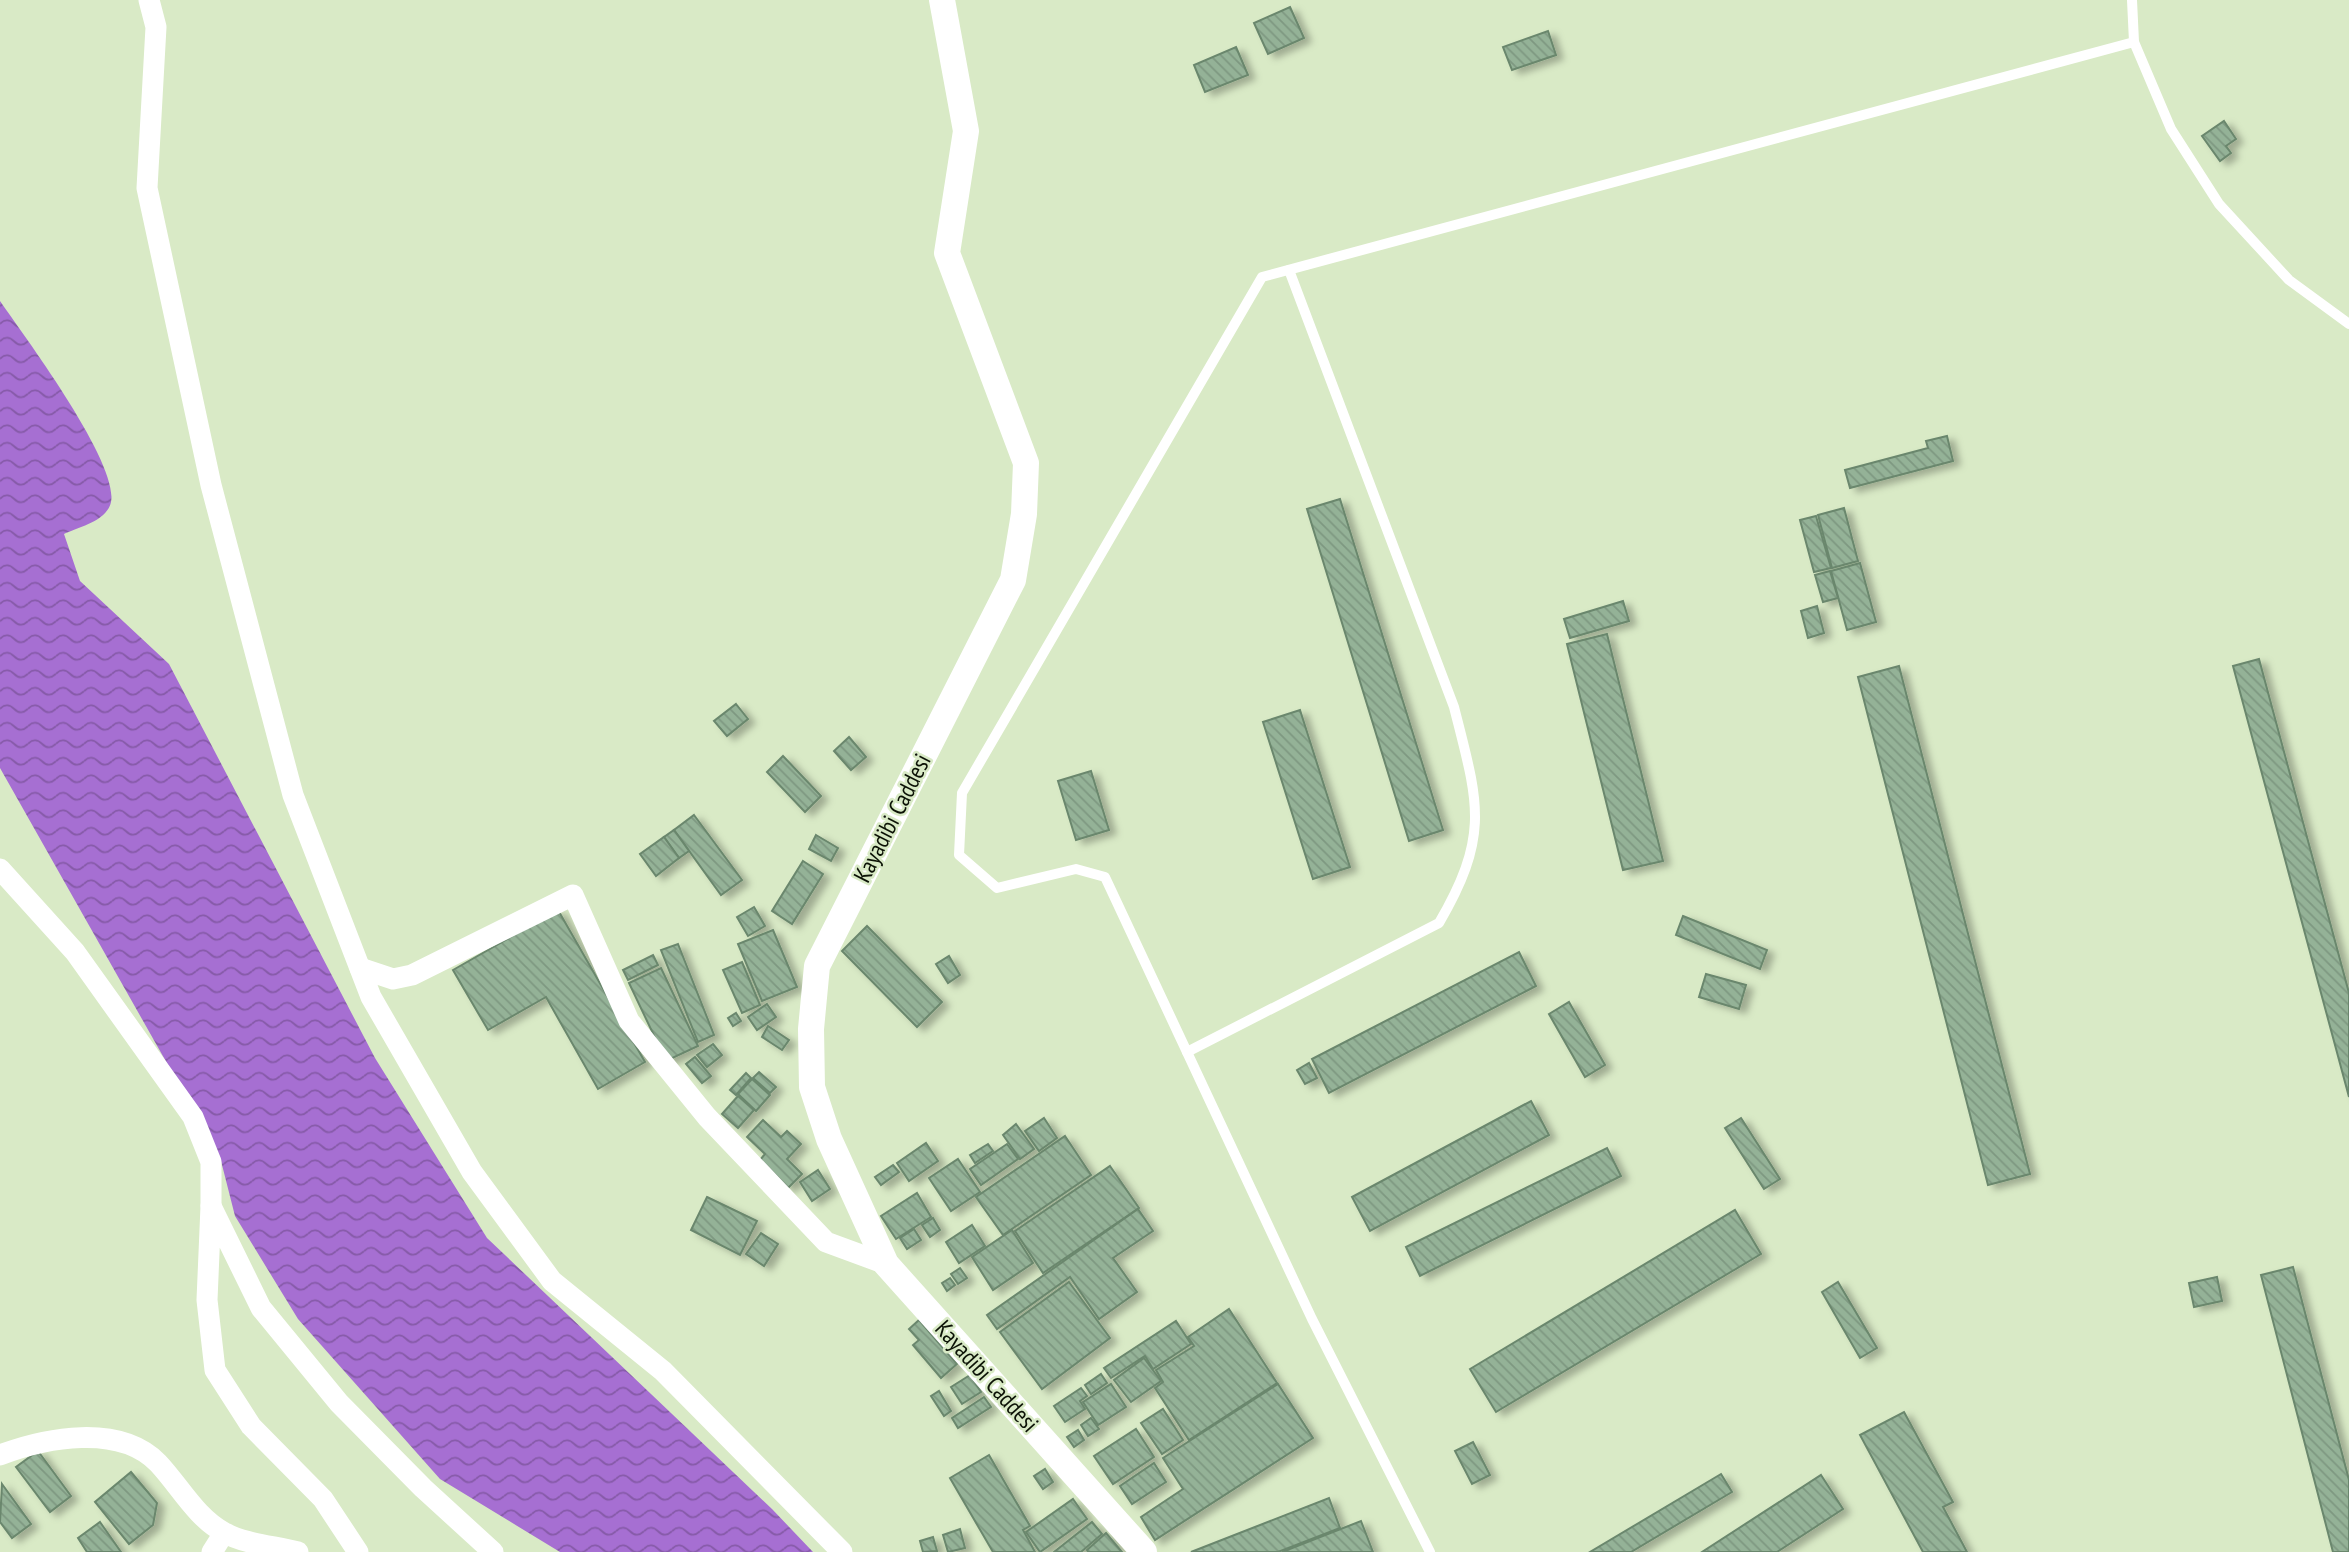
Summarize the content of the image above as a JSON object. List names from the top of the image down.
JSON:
{
  "streets": {
    "street": ["Kayadibi Caddesi"]
  }
}
